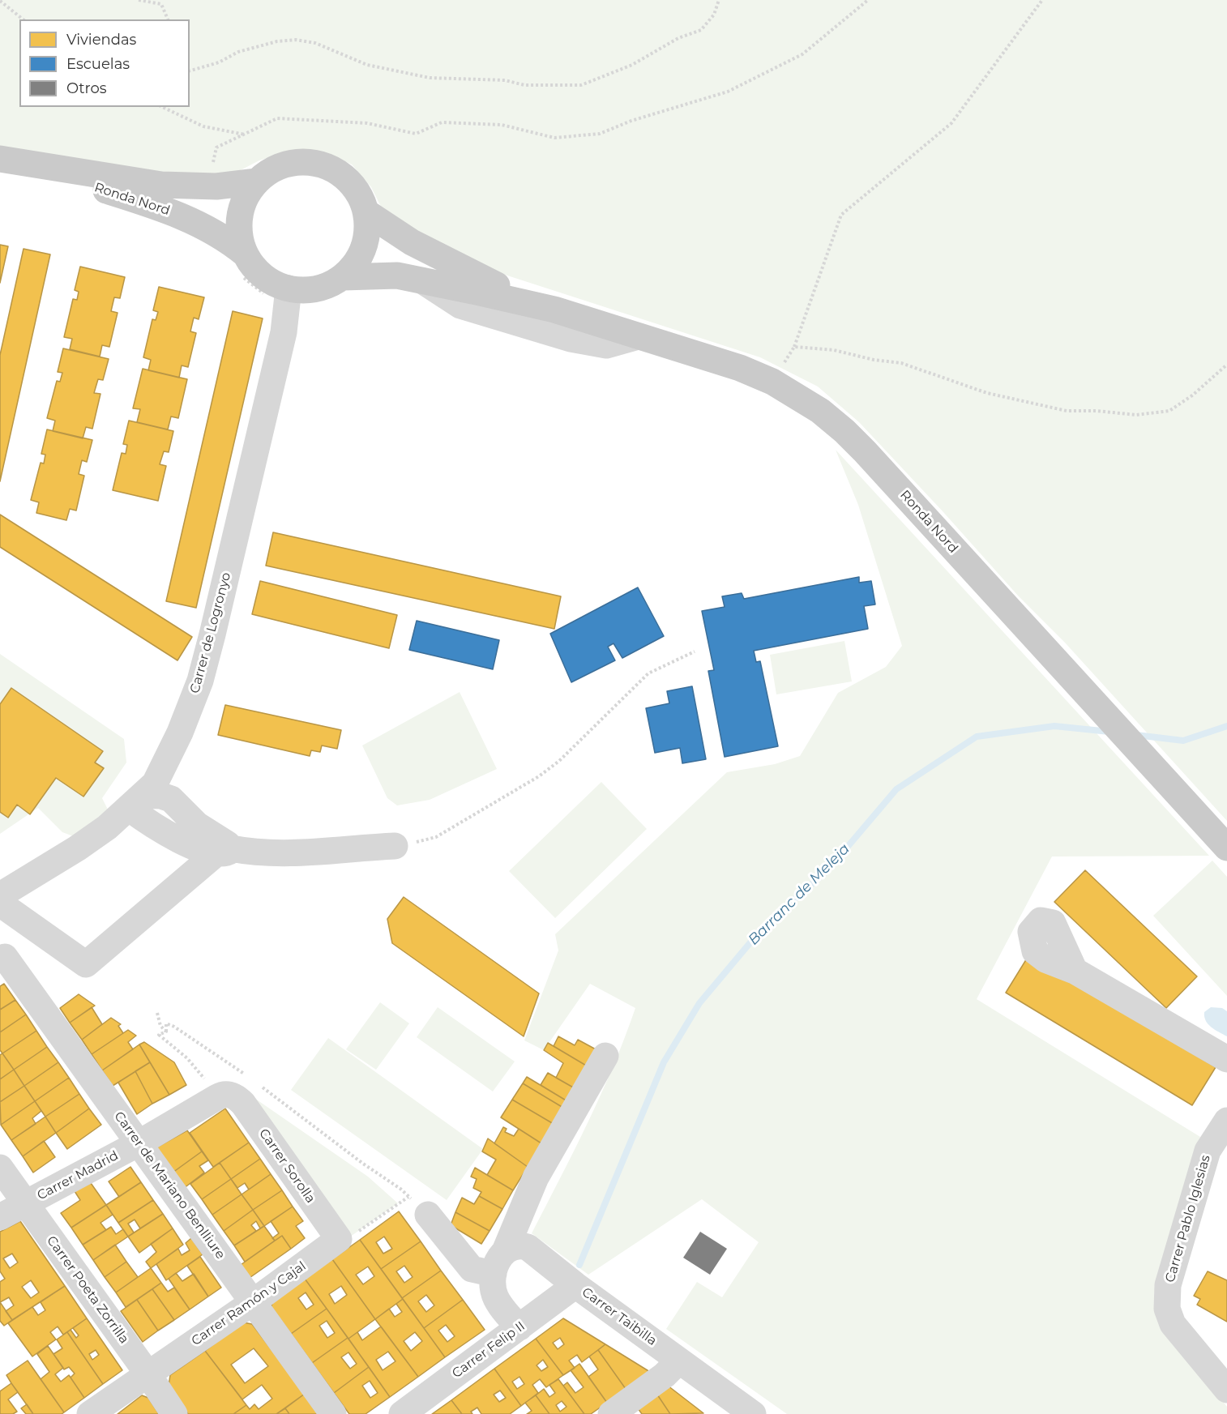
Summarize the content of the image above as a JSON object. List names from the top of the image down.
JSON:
{
  "streets": {
    "main road": ["Ronda Nord"],
    "street": [
      "Carrer de Logronyo",
      "Carrer Sorolla",
      "Carrer Madrid",
      "Carrer de Mariano Benlliure",
      "Carrer Pablo Iglesias",
      "Carrer Poeta Zorrilla",
      "Carrer Ramón y Cajal",
      "Carrer Taibilla",
      "Carrer Felip II"
    ]
  },
  "crossings": [
    ["Ronda Nord", "Carrer de Logronyo"],
    ["Carrer Sorolla", "Carrer Madrid"],
    ["Carrer Sorolla", "Carrer Ramón y Cajal"],
    ["Carrer Madrid", "Carrer de Mariano Benlliure"],
    ["Carrer Madrid", "Carrer Poeta Zorrilla"],
    ["Carrer de Mariano Benlliure", "Carrer Ramón y Cajal"],
    ["Carrer Poeta Zorrilla", "Carrer Ramón y Cajal"],
    ["Carrer Taibilla", "Carrer Felip II"]
  ],
  "water": ["Barranc de Meleja"],
  "legend": ["Viviendas", "Escuelas", "Otros"]
}
